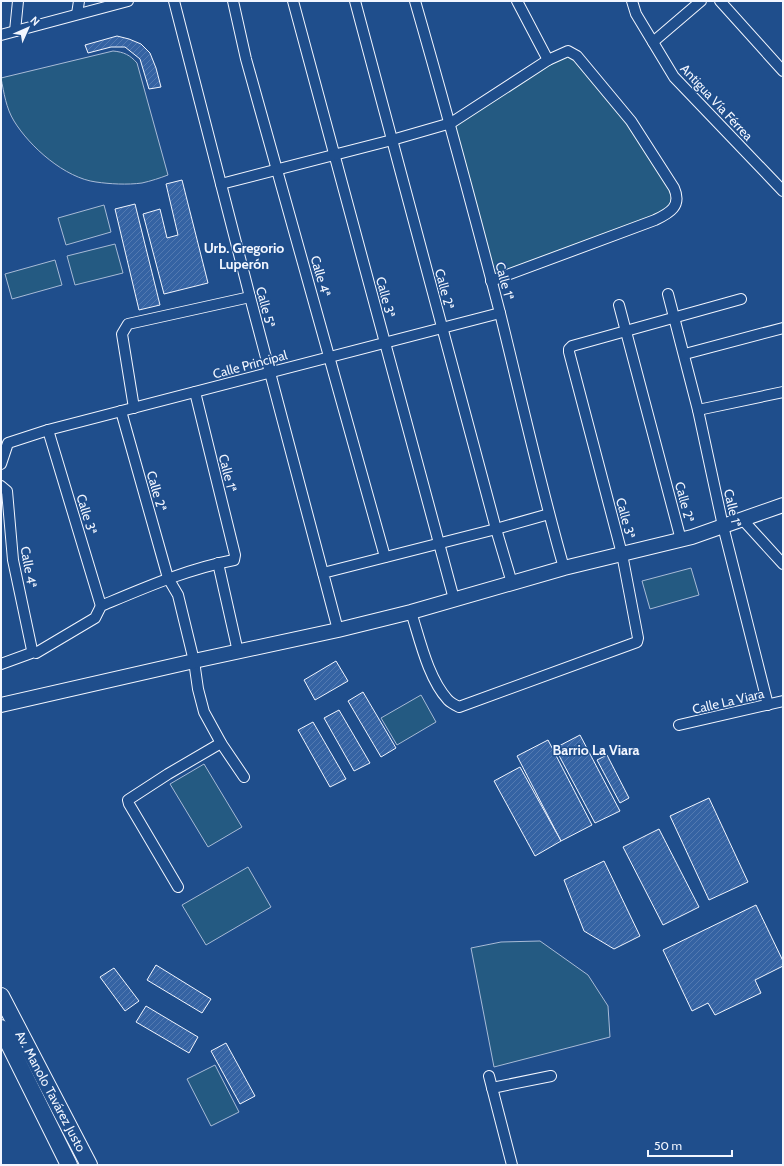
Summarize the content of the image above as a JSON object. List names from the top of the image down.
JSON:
{
  "streets": {
    "main road": ["Av. Manolo Tavárez Justo"],
    "street": [
      "Antigua Vía Férrea",
      "Calle 4ª",
      "Calle 1ª",
      "Calle 2ª",
      "Calle 3ª",
      "Calle 5ª",
      "Calle Principal",
      "Calle La Viara"
    ]
  },
  "crossings": [
    ["Calle 4ª", "Calle Principal"],
    ["Calle 1ª", "Calle Principal"],
    ["Calle 1ª", "Calle La Viara"],
    ["Calle 2ª", "Calle 3ª"],
    ["Calle 2ª", "Calle Principal"],
    ["Calle 3ª", "Calle Principal"],
    ["Calle 5ª", "Calle Principal"]
  ],
  "districts": ["Urb. Gregorio Luperón", "Barrio La Viara"],
  "scale_bar": "50 m",
  "north": "top right"
}
